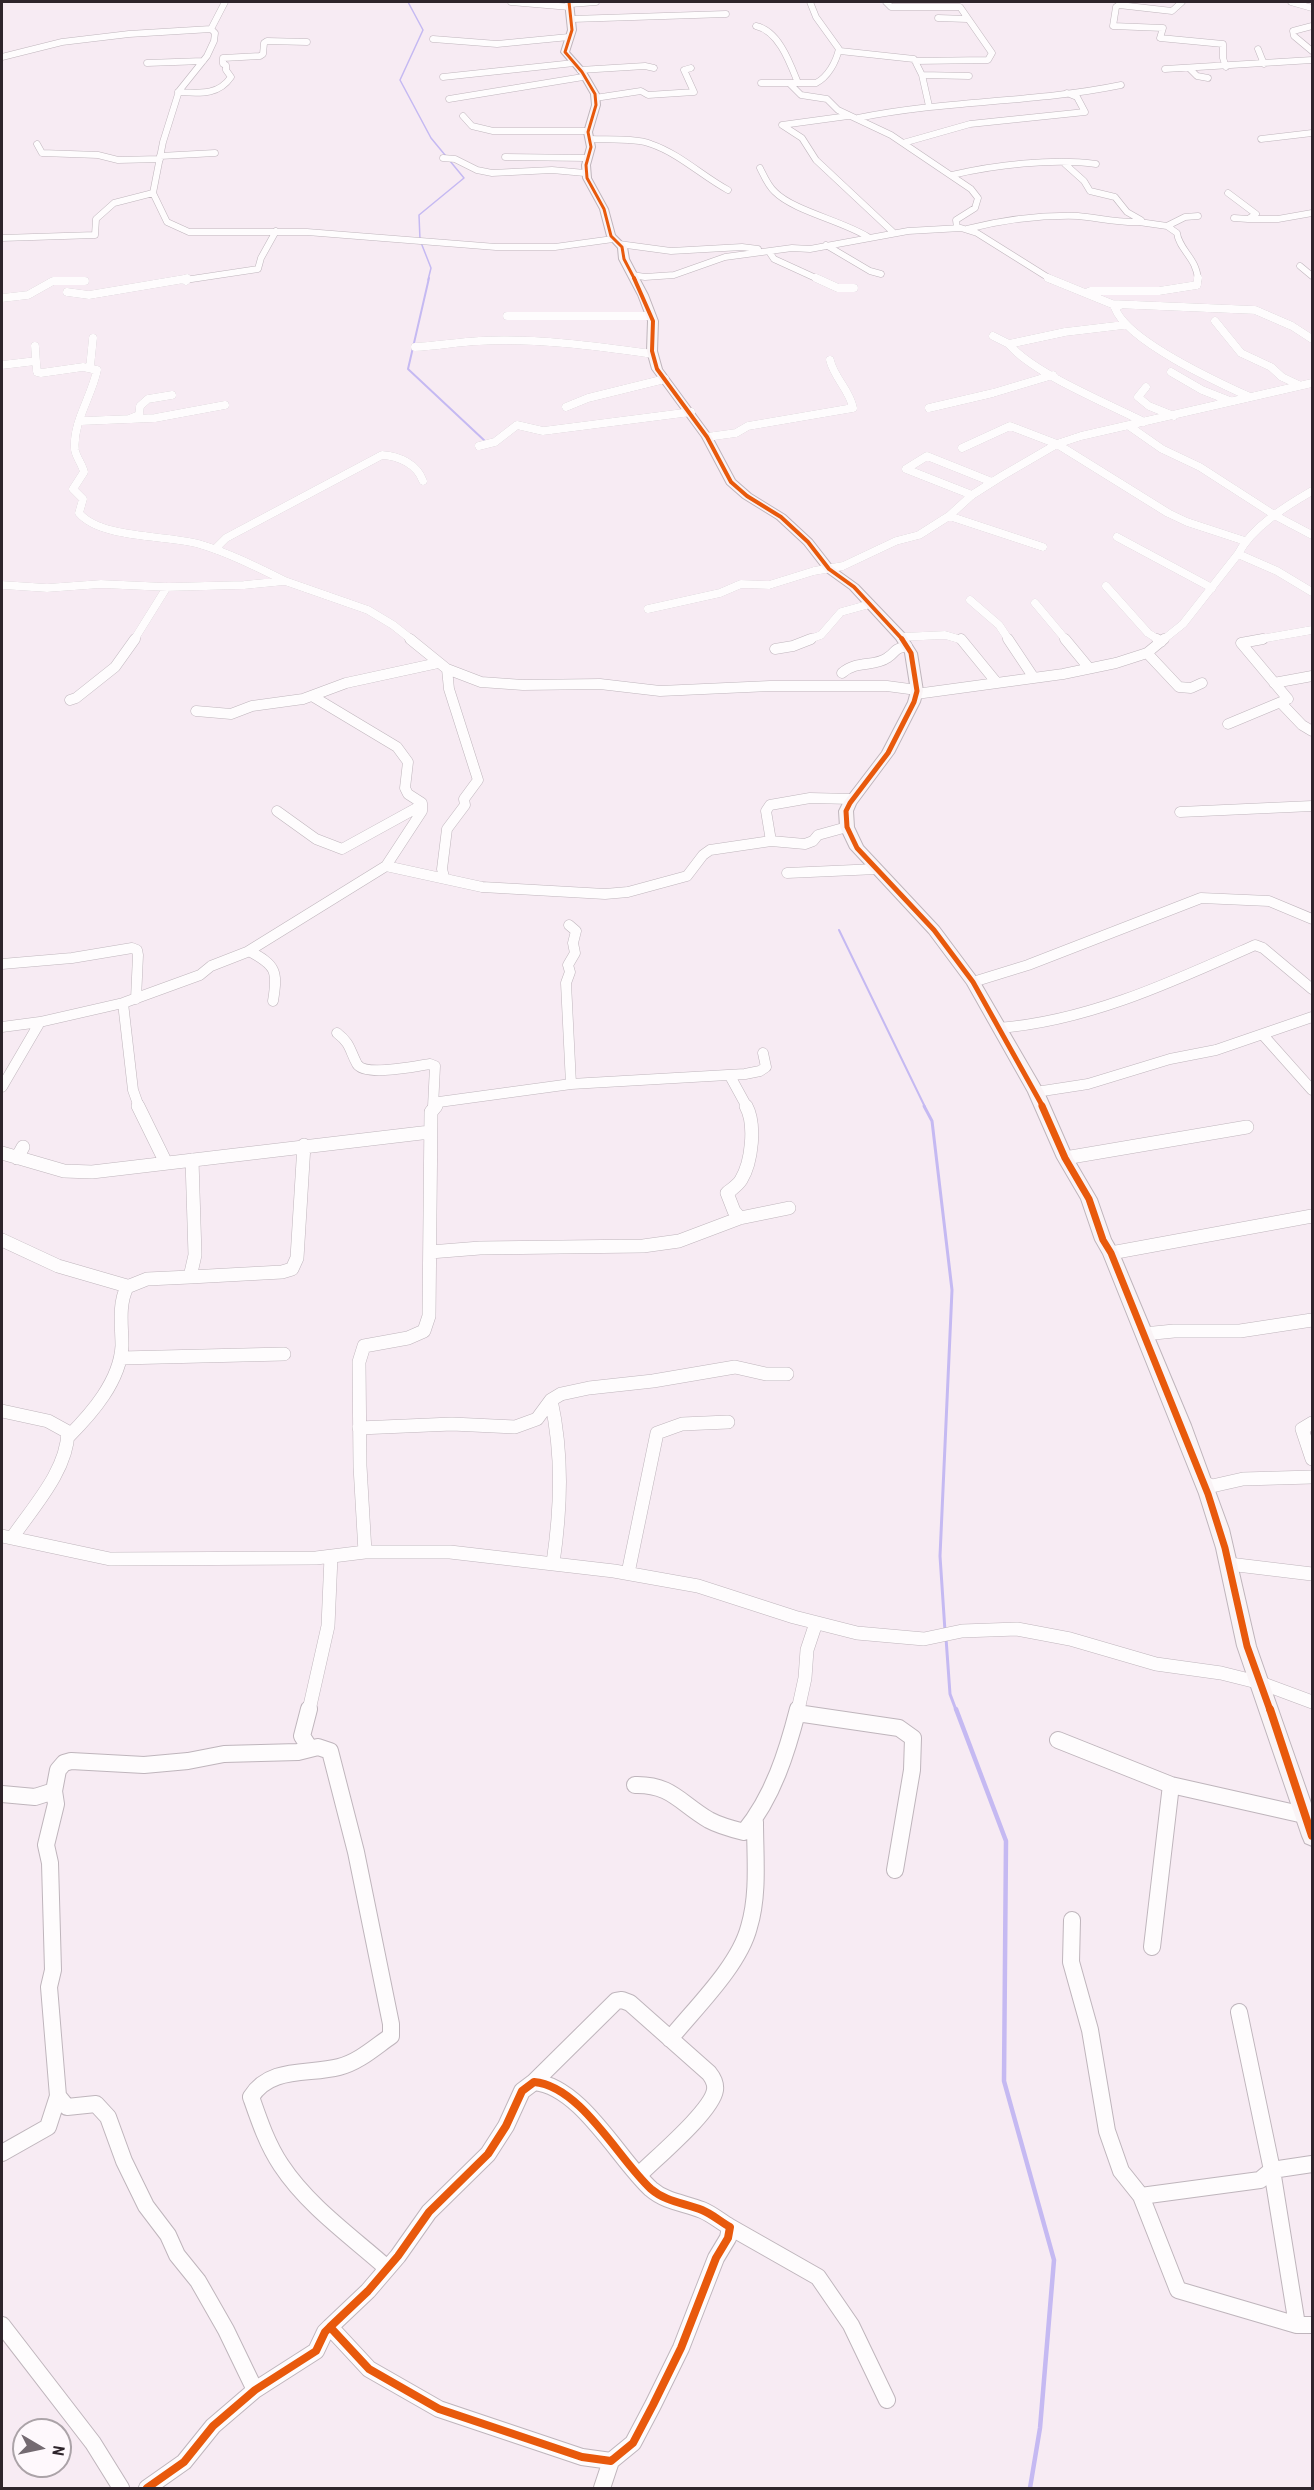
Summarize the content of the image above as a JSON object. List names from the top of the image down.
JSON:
{
  "north": "right"
}
